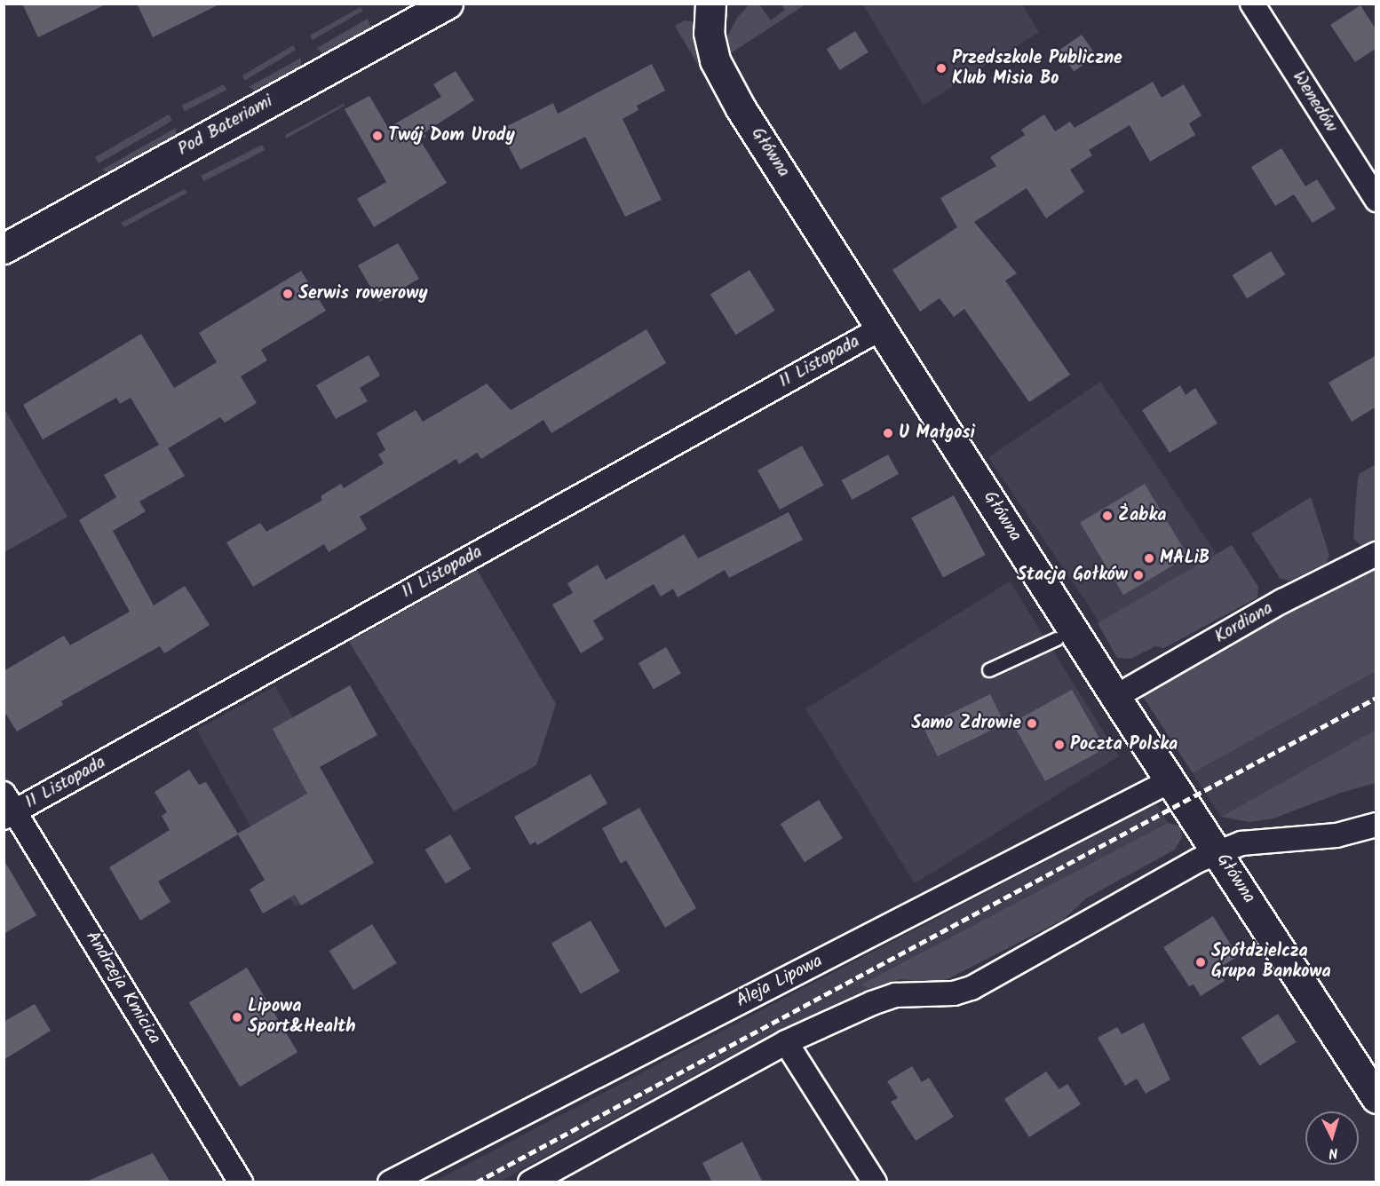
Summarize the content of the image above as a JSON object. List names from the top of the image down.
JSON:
{
  "streets": {
    "street": [
      "Wenedów",
      "Pod Bateriami",
      "Główna",
      "11 Listopada",
      "Kordiana",
      "Aleja Lipowa",
      "Andrzeja Kmicica"
    ]
  },
  "crossings": [
    ["Główna", "11 Listopada"],
    ["Główna", "Kordiana"],
    ["Główna", "Aleja Lipowa"],
    ["11 Listopada", "Andrzeja Kmicica"]
  ],
  "places": [
    "Przedszkole Publiczne Klub Misia Bo",
    "Twój Dom Urody",
    "Serwis rowerowy",
    "U Małgosi",
    "Żabka",
    "MALiB",
    "Stacja Gołków",
    "Samo Zdrowie",
    "Poczta Polska",
    "Spółdzielcza Grupa Bankowa",
    "Lipowa Sport&Health"
  ],
  "north": "bottom"
}
